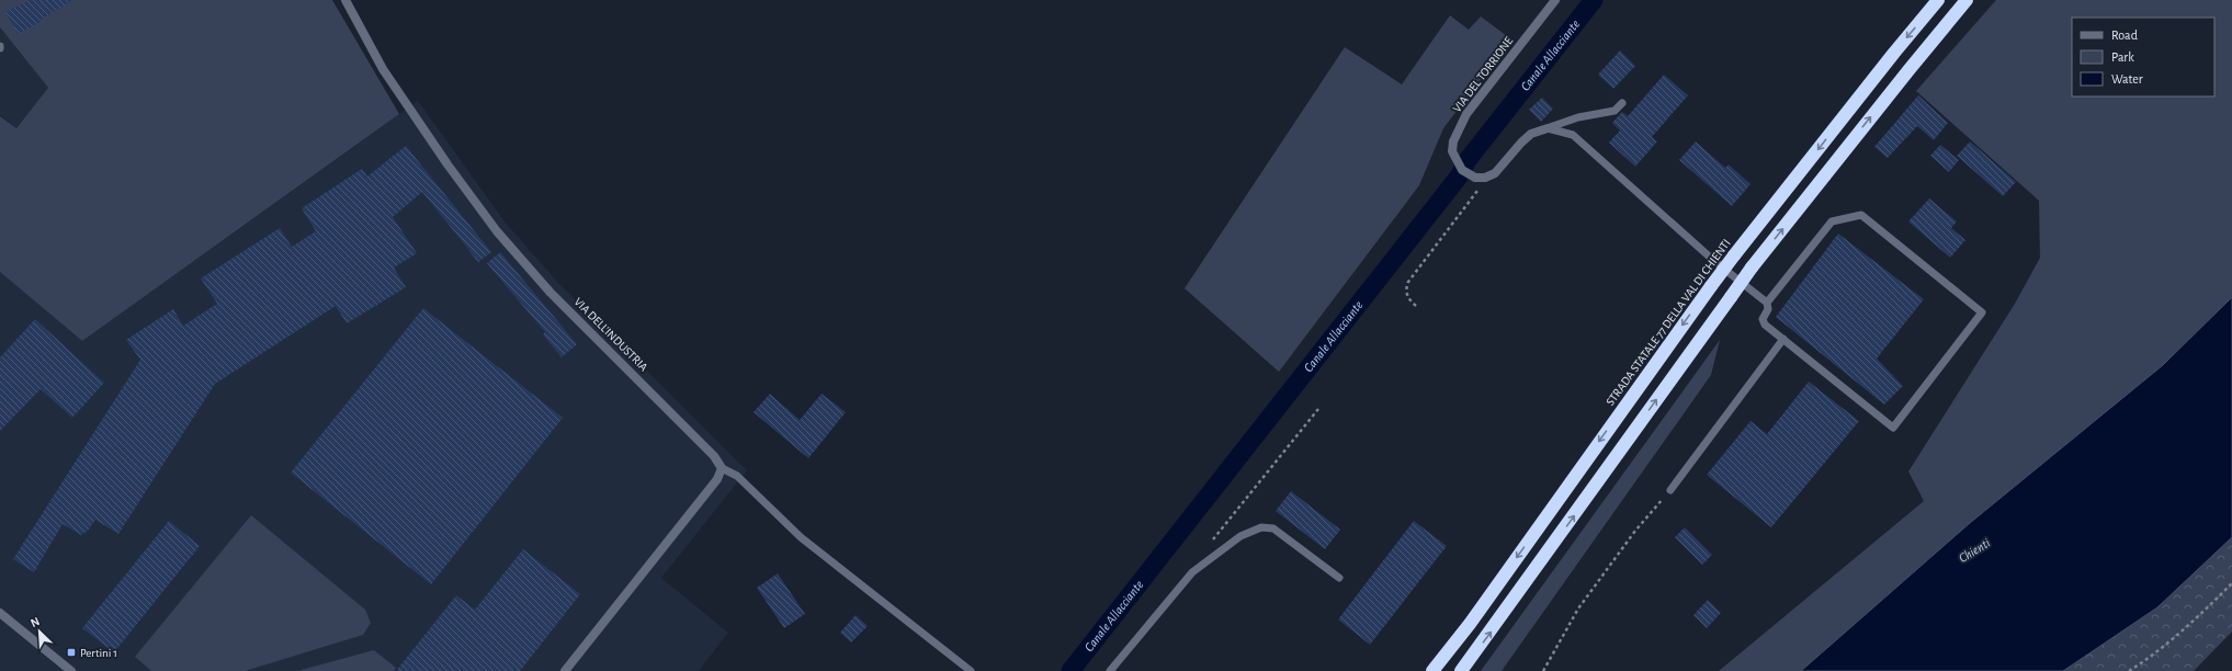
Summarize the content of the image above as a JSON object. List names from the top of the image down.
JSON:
{
  "streets": {
    "highway": ["STRADA STATALE 77 DELLA VAL DI CHIENTI"],
    "street": ["VIA DEL TORRIONE", "VIA DELL'INDUSTRIA"]
  },
  "water": ["Canale Allacciante", "Chienti"],
  "places": {
    "transit": ["Pertini 1"]
  },
  "legend": ["Road", "Park", "Water"],
  "north": "top left"
}
